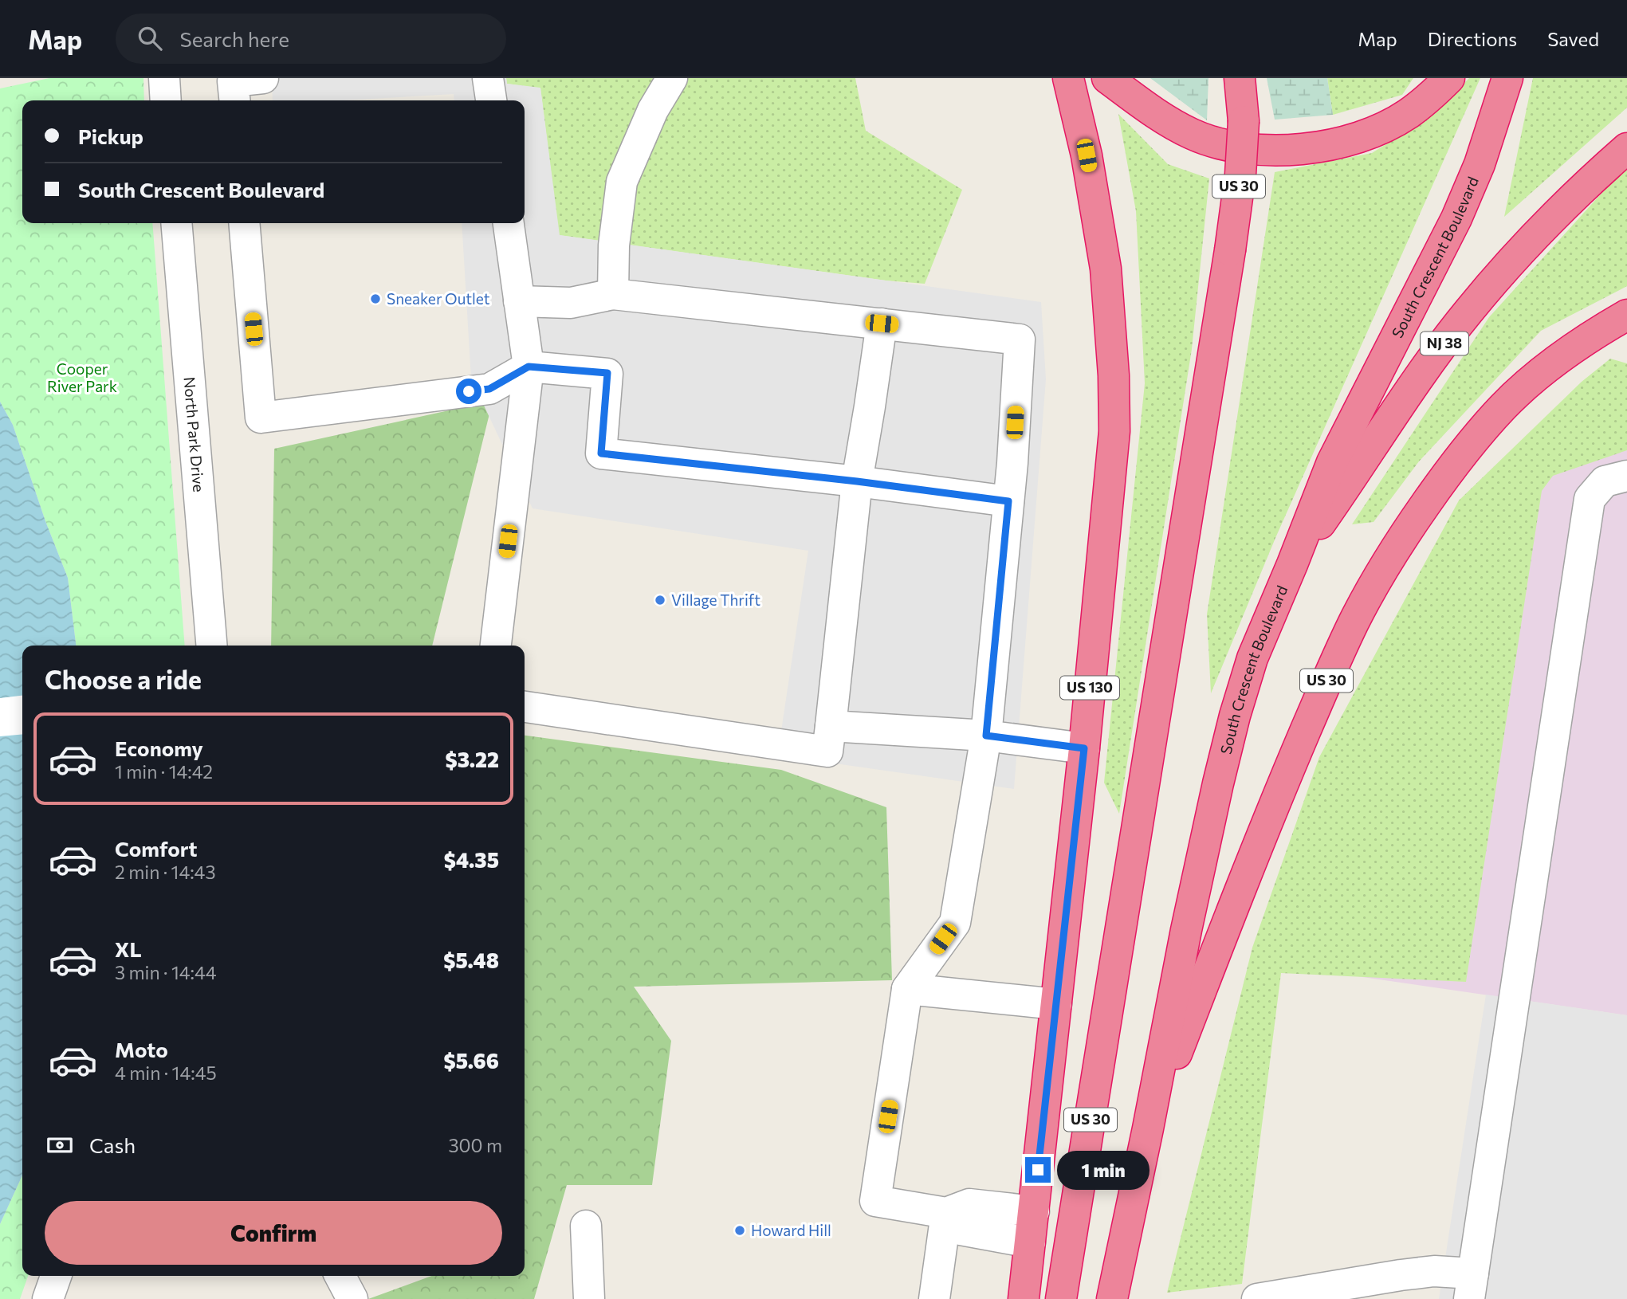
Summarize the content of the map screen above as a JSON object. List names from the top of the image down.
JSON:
{
  "streets": {
    "highway": [
      "US 30",
      "South Crescent Boulevard",
      "NJ 38",
      "US 130"
    ],
    "street": ["North Park Drive"]
  },
  "crossings": [
    ["US 30", "South Crescent Boulevard"],
    ["South Crescent Boulevard", "NJ 38"]
  ],
  "parks": ["Cooper River Park"],
  "places": ["Sneaker Outlet", "Village Thrift", "Howard Hill"],
  "page": {
    "header": "Map",
    "search": "Search here",
    "nav": ["Map", "Directions", "Saved"],
    "banner": ["Pickup", "South Crescent Boulevard"],
    "heading": "Choose a ride",
    "list": [
      {
        "name": "Economy",
        "note": "1 min · 14:42",
        "value": "$3.22"
      },
      {
        "name": "Comfort",
        "note": "2 min · 14:43",
        "value": "$4.35"
      },
      {
        "name": "XL",
        "note": "3 min · 14:44",
        "value": "$5.48"
      },
      {
        "name": "Moto",
        "note": "4 min · 14:45",
        "value": "$5.66"
      }
    ],
    "pay": ["Cash", "300 m"],
    "bubble": "1 min",
    "buttons": "Confirm"
  }
}
